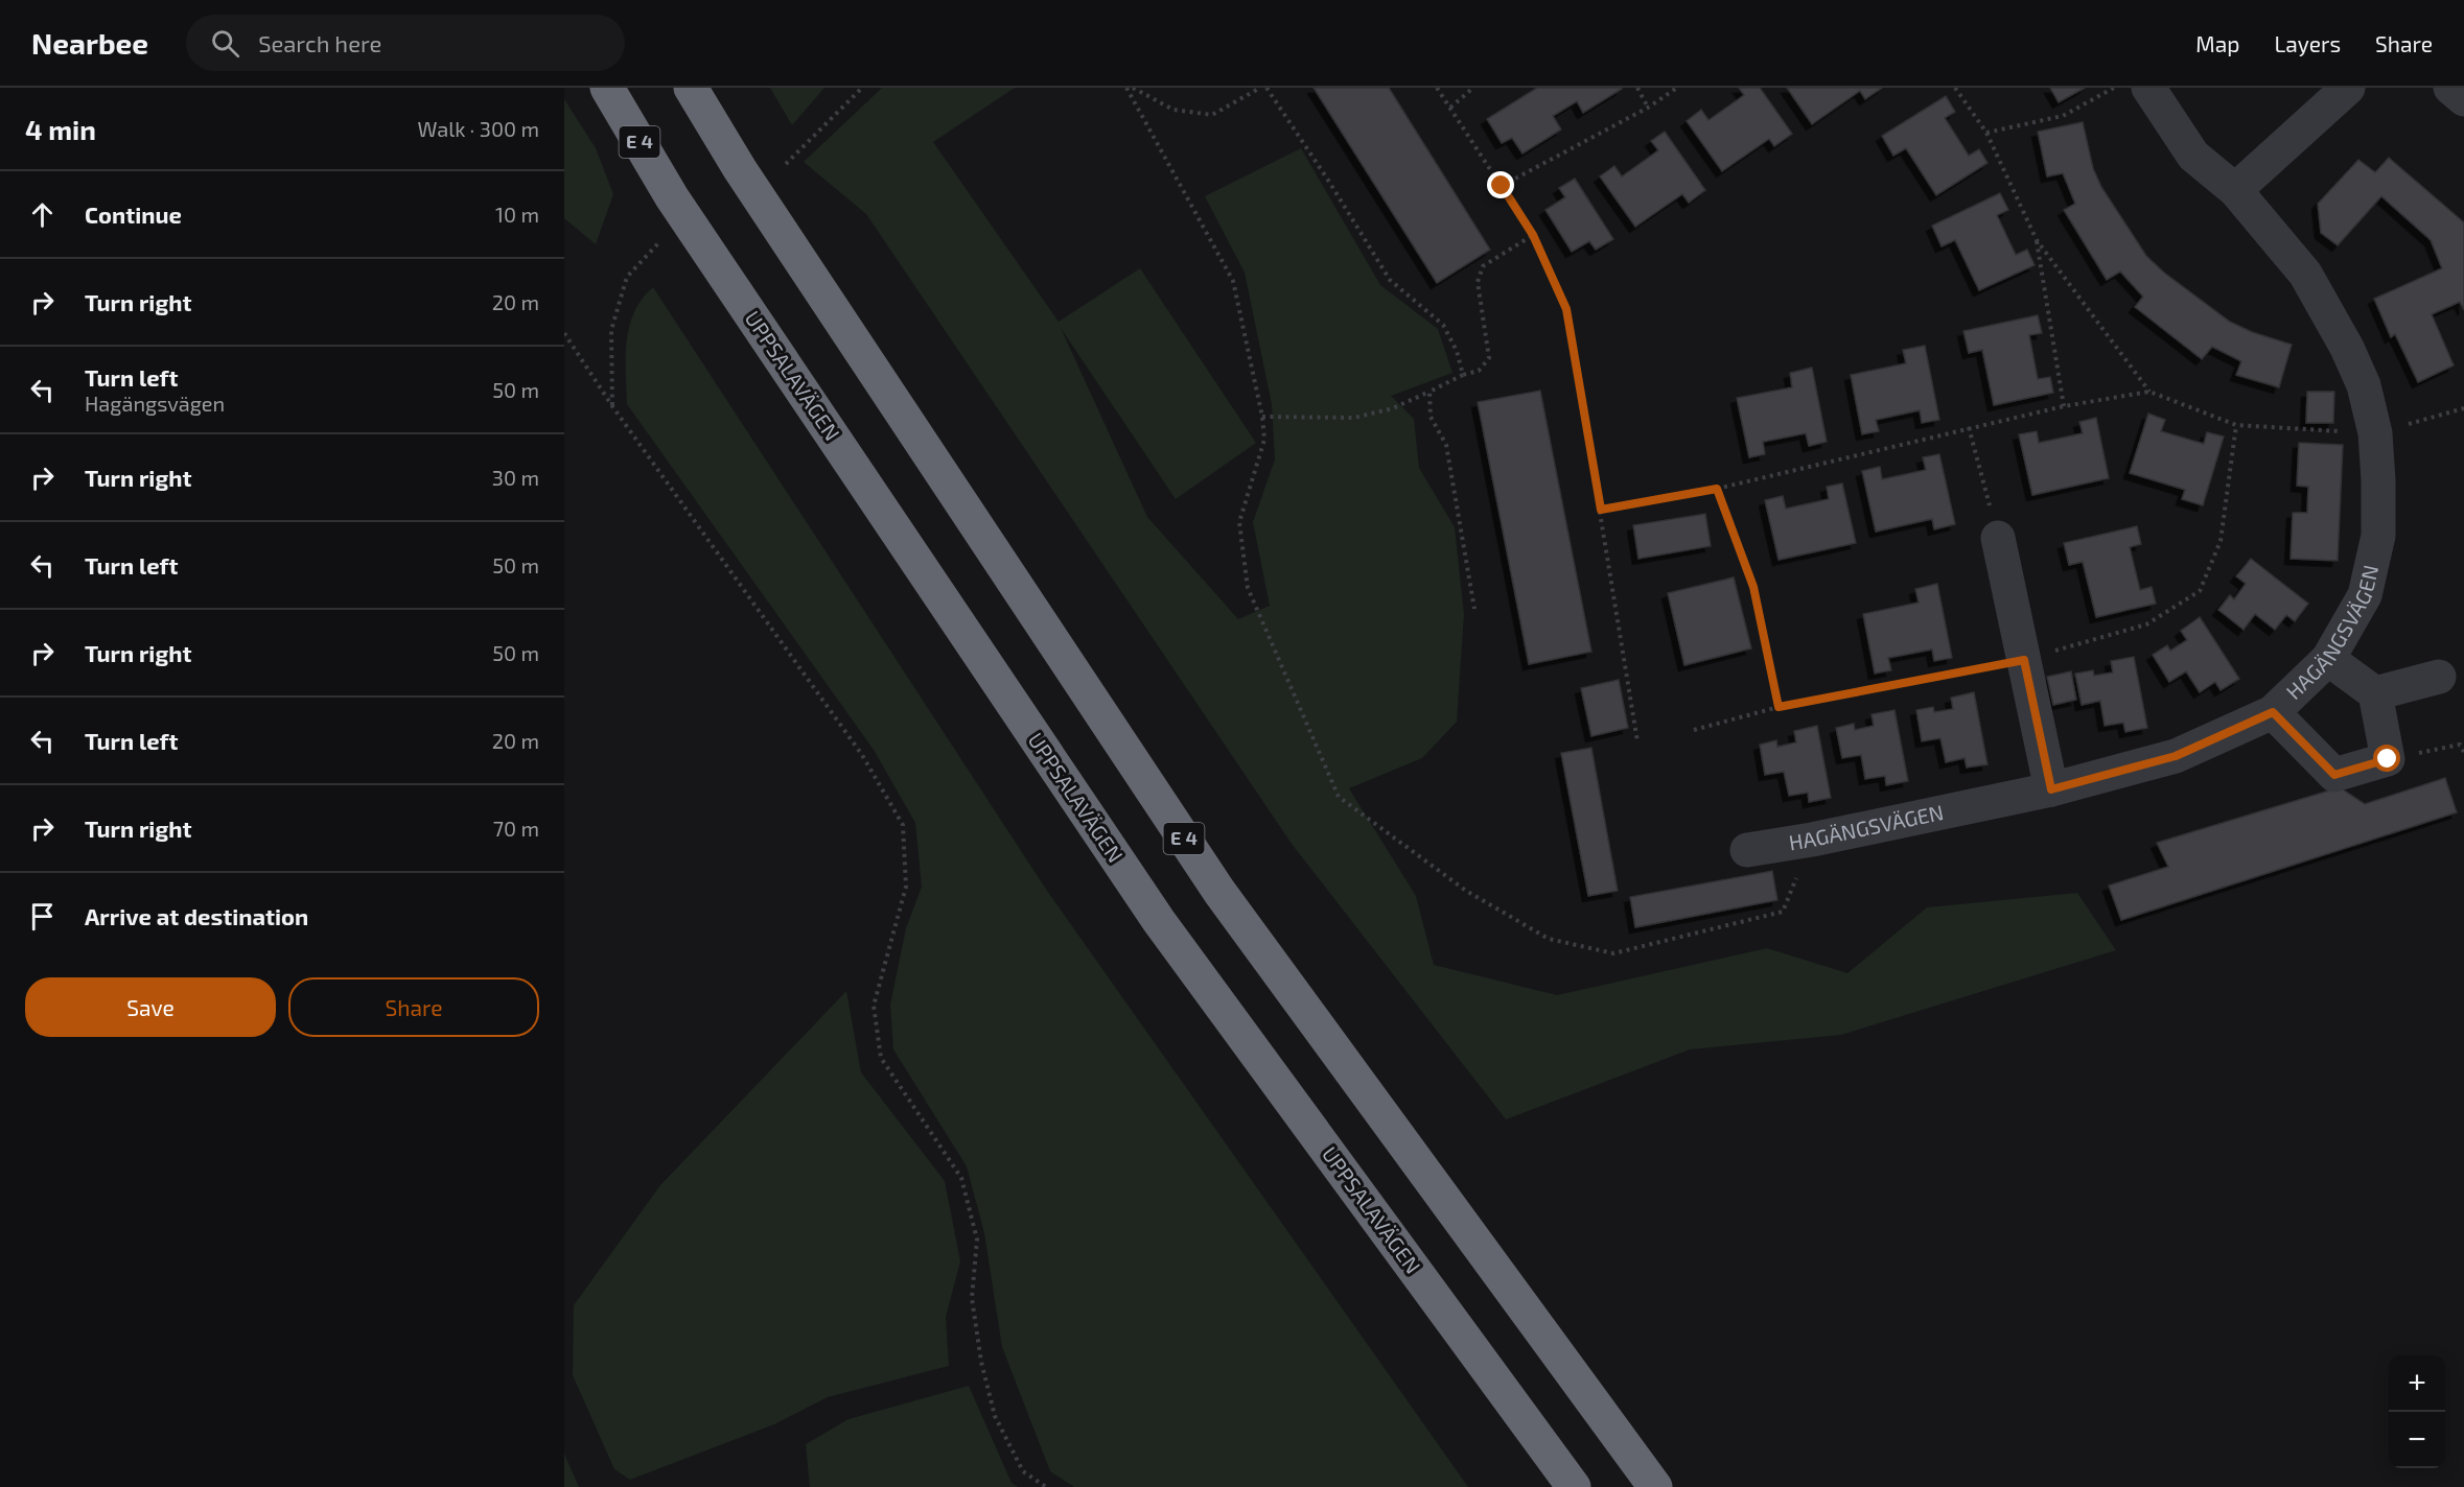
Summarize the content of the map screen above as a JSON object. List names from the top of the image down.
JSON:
{
  "streets": {
    "highway": ["E 4", "UPPSALAVÄGEN"],
    "street": ["HAGÄNGSVÄGEN"]
  },
  "page": {
    "header": "Nearbee",
    "search": "Search here",
    "nav": ["Map", "Layers", "Share"],
    "heading": ["4 min", "Walk · 300 m"],
    "list": [
      ["Continue", "10 m"],
      ["Turn right", "20 m"],
      ["Turn left", "Hagängsvägen", "50 m"],
      ["Turn right", "30 m"],
      ["Turn left", "50 m"],
      ["Turn right", "50 m"],
      ["Turn left", "20 m"],
      ["Turn right", "70 m"],
      "Arrive at destination"
    ],
    "buttons": ["Save", "Share"],
    "map_buttons": ["+", "−"]
  }
}
